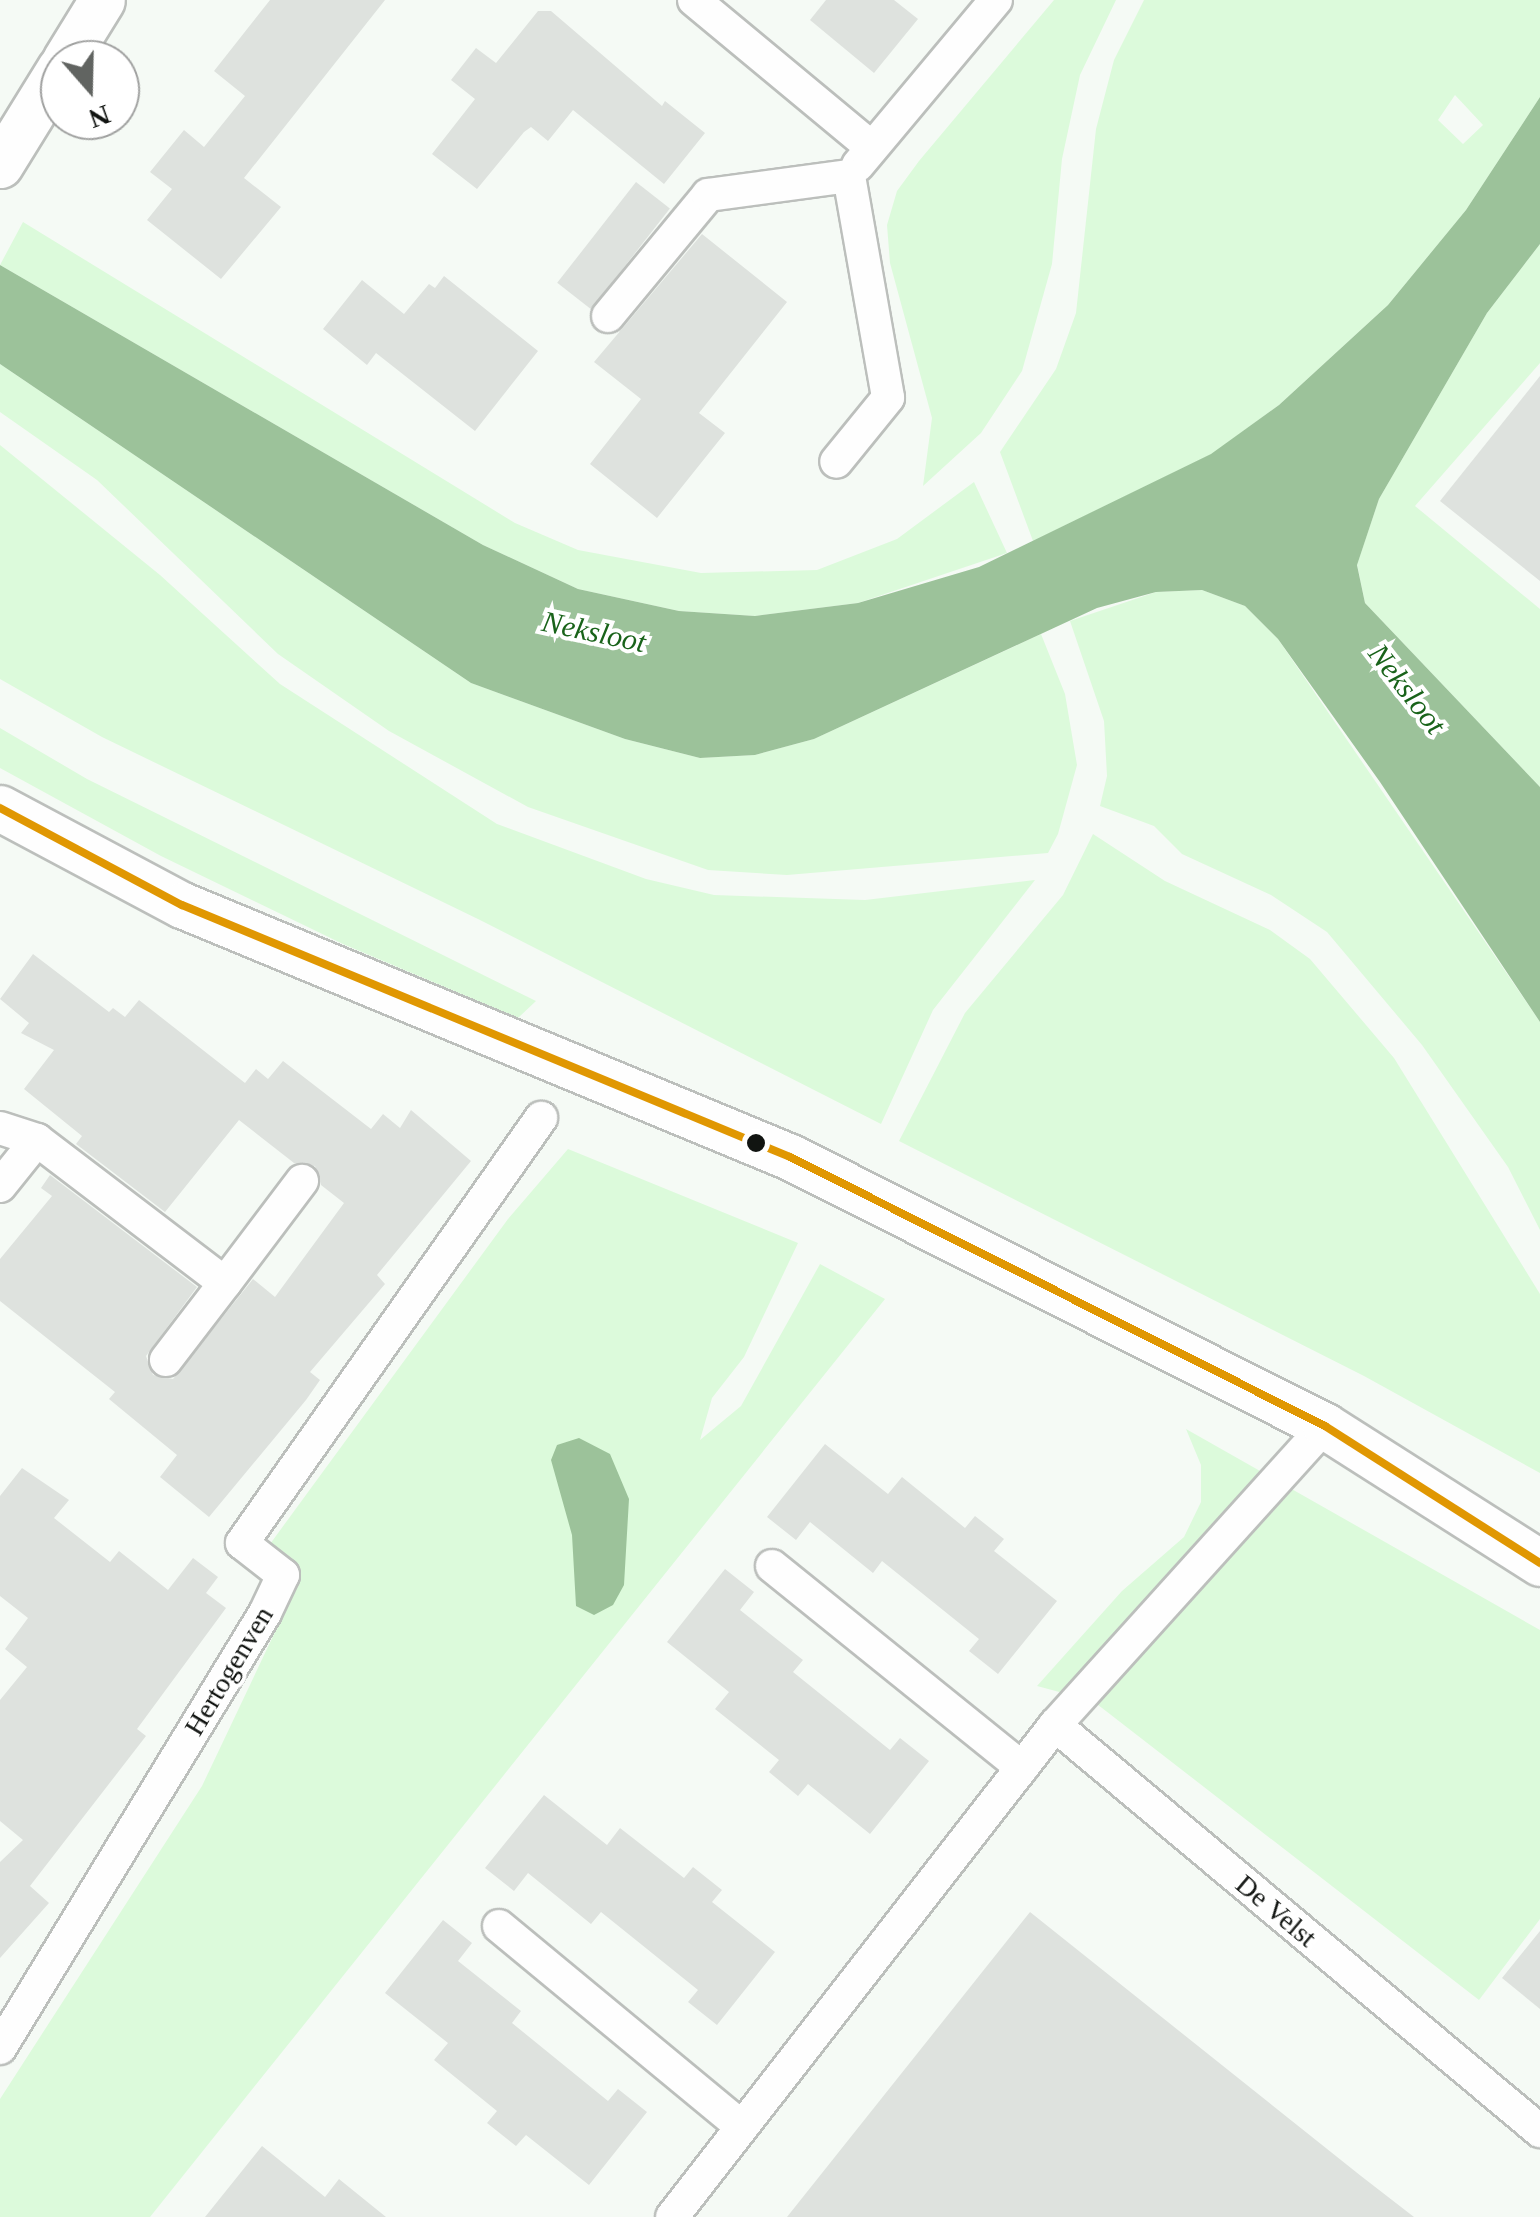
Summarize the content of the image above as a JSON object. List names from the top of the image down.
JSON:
{
  "streets": {
    "street": ["Hertogenven", "De Velst"]
  },
  "water": ["Neksloot"],
  "north": "bottom"
}
